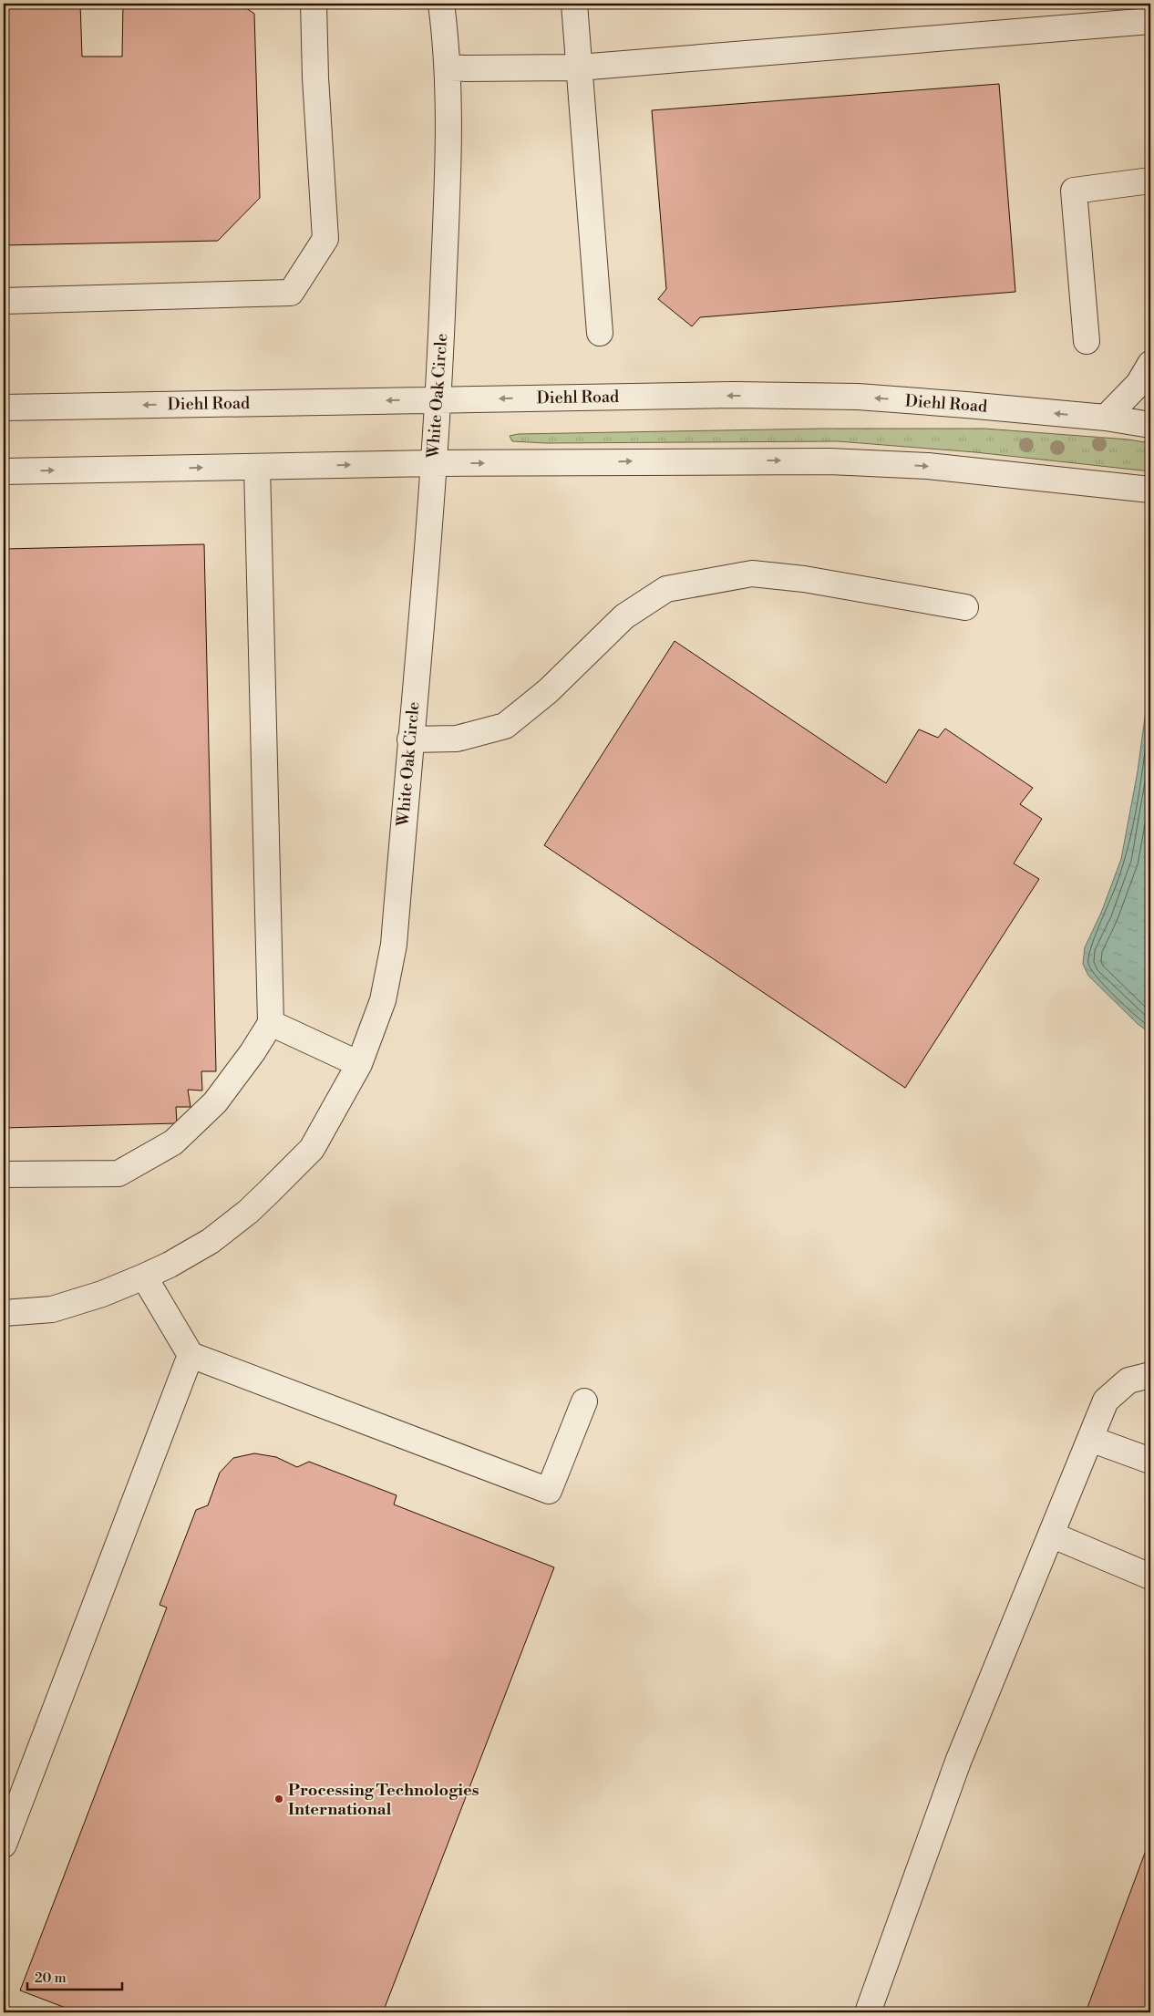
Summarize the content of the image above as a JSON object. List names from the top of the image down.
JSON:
{
  "streets": {
    "street": ["White Oak Circle", "Diehl Road"]
  },
  "crossings": [
    ["White Oak Circle", "Diehl Road"]
  ],
  "places": ["Processing Technologies International"],
  "scale_bar": "20 m"
}
